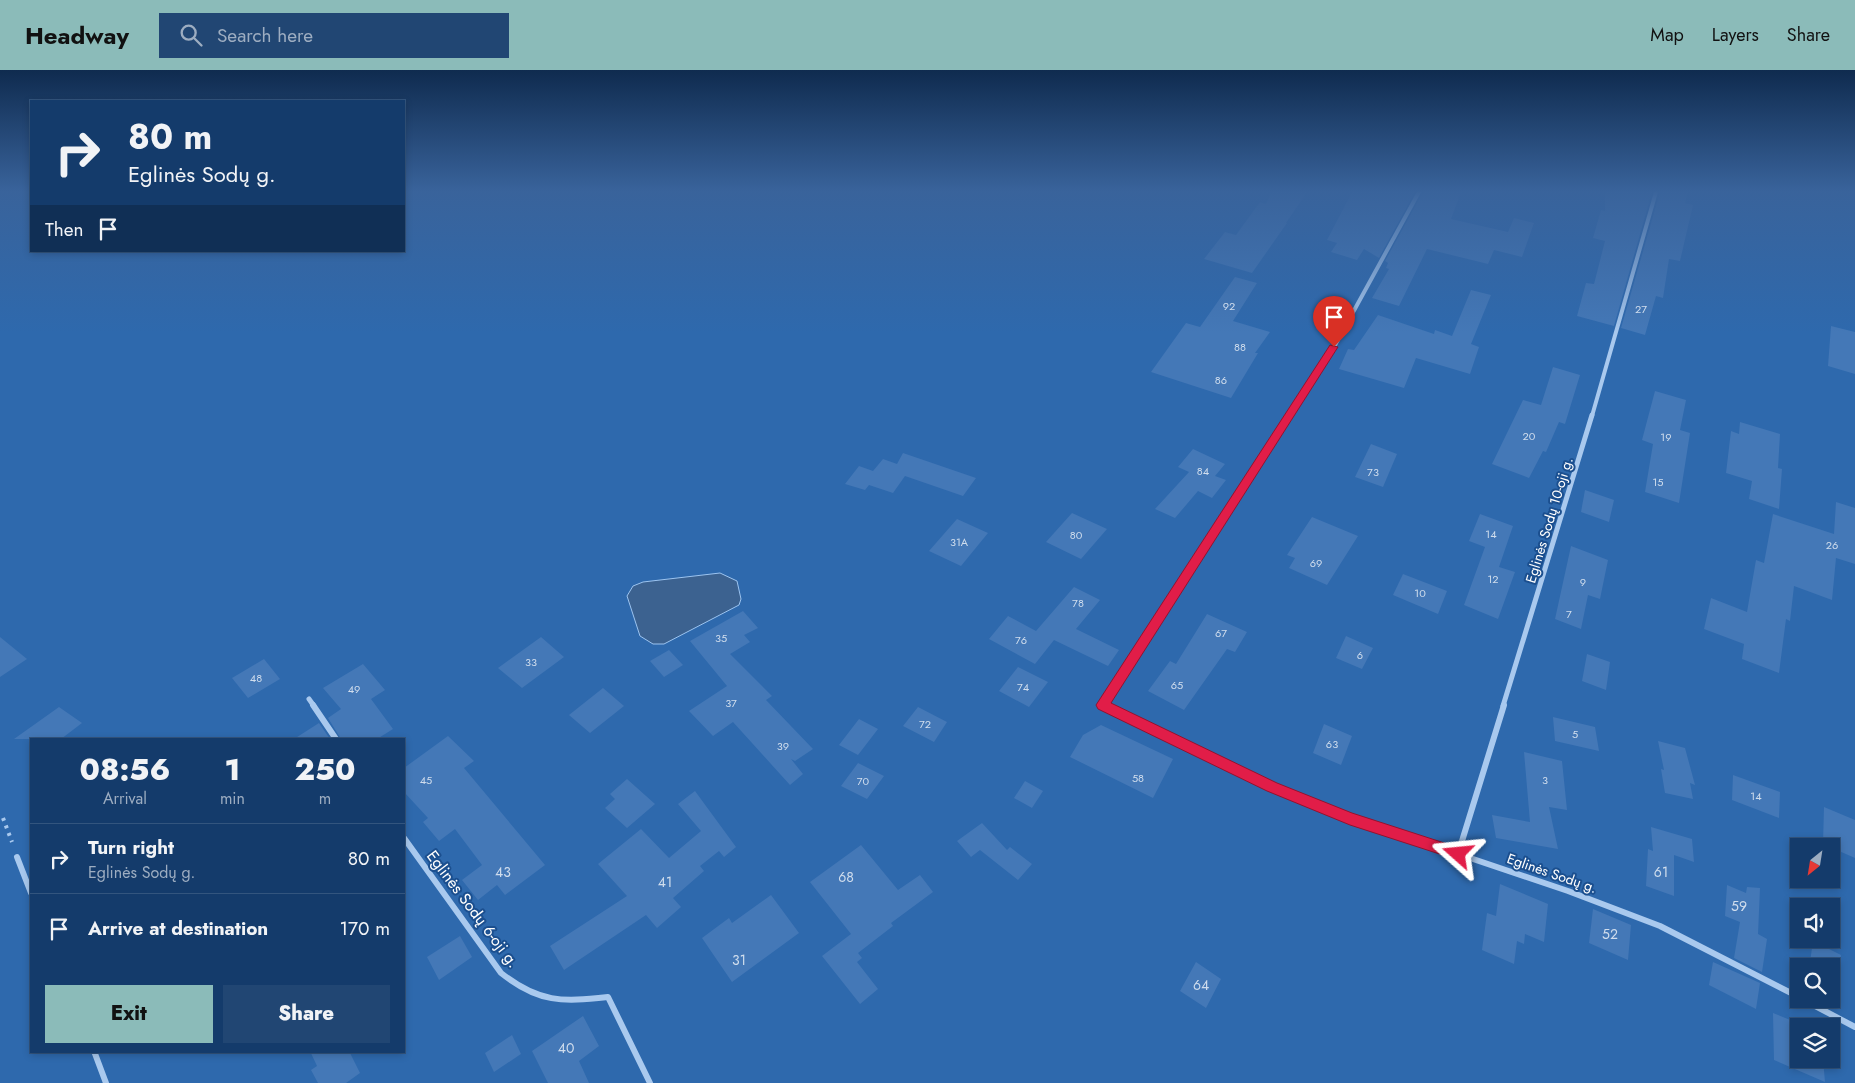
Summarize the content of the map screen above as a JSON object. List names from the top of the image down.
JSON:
{
  "streets": {
    "street": ["Eglinės Sodų 10-oji g.", "Eglinės Sodų g.", "Eglinės Sodų 6-oji g."]
  },
  "crossings": [
    ["Eglinės Sodų 10-oji g.", "Eglinės Sodų g."]
  ],
  "house_numbers": [
    "92",
    "27",
    "88",
    "86",
    "20",
    "19",
    "84",
    "73",
    "15",
    "14",
    "80",
    "31A",
    "26",
    "69",
    "12",
    "9",
    "10",
    "78",
    "7",
    "67",
    "35",
    "76",
    "6",
    "33",
    "48",
    "65",
    "74",
    "49",
    "37",
    "72",
    "5",
    "63",
    "39",
    "58",
    "45",
    "3",
    "70",
    "14",
    "43",
    "61",
    "68",
    "41",
    "59",
    "52",
    "31",
    "64",
    "40"
  ],
  "north": "bottom left",
  "page": {
    "header": "Headway",
    "search": "Search here",
    "nav": ["Map", "Layers", "Share"],
    "turn": ["80 m", "Eglinės Sodų g."],
    "then": "Then",
    "eta": [
      "08:56",
      "Arrival",
      "1",
      "min",
      "250",
      "m"
    ],
    "list": [
      {
        "name": "Turn right",
        "note": "Eglinės Sodų g.",
        "value": "80 m"
      },
      {
        "name": "Arrive at destination",
        "value": "170 m"
      }
    ],
    "buttons": ["Exit", "Share"]
  }
}
